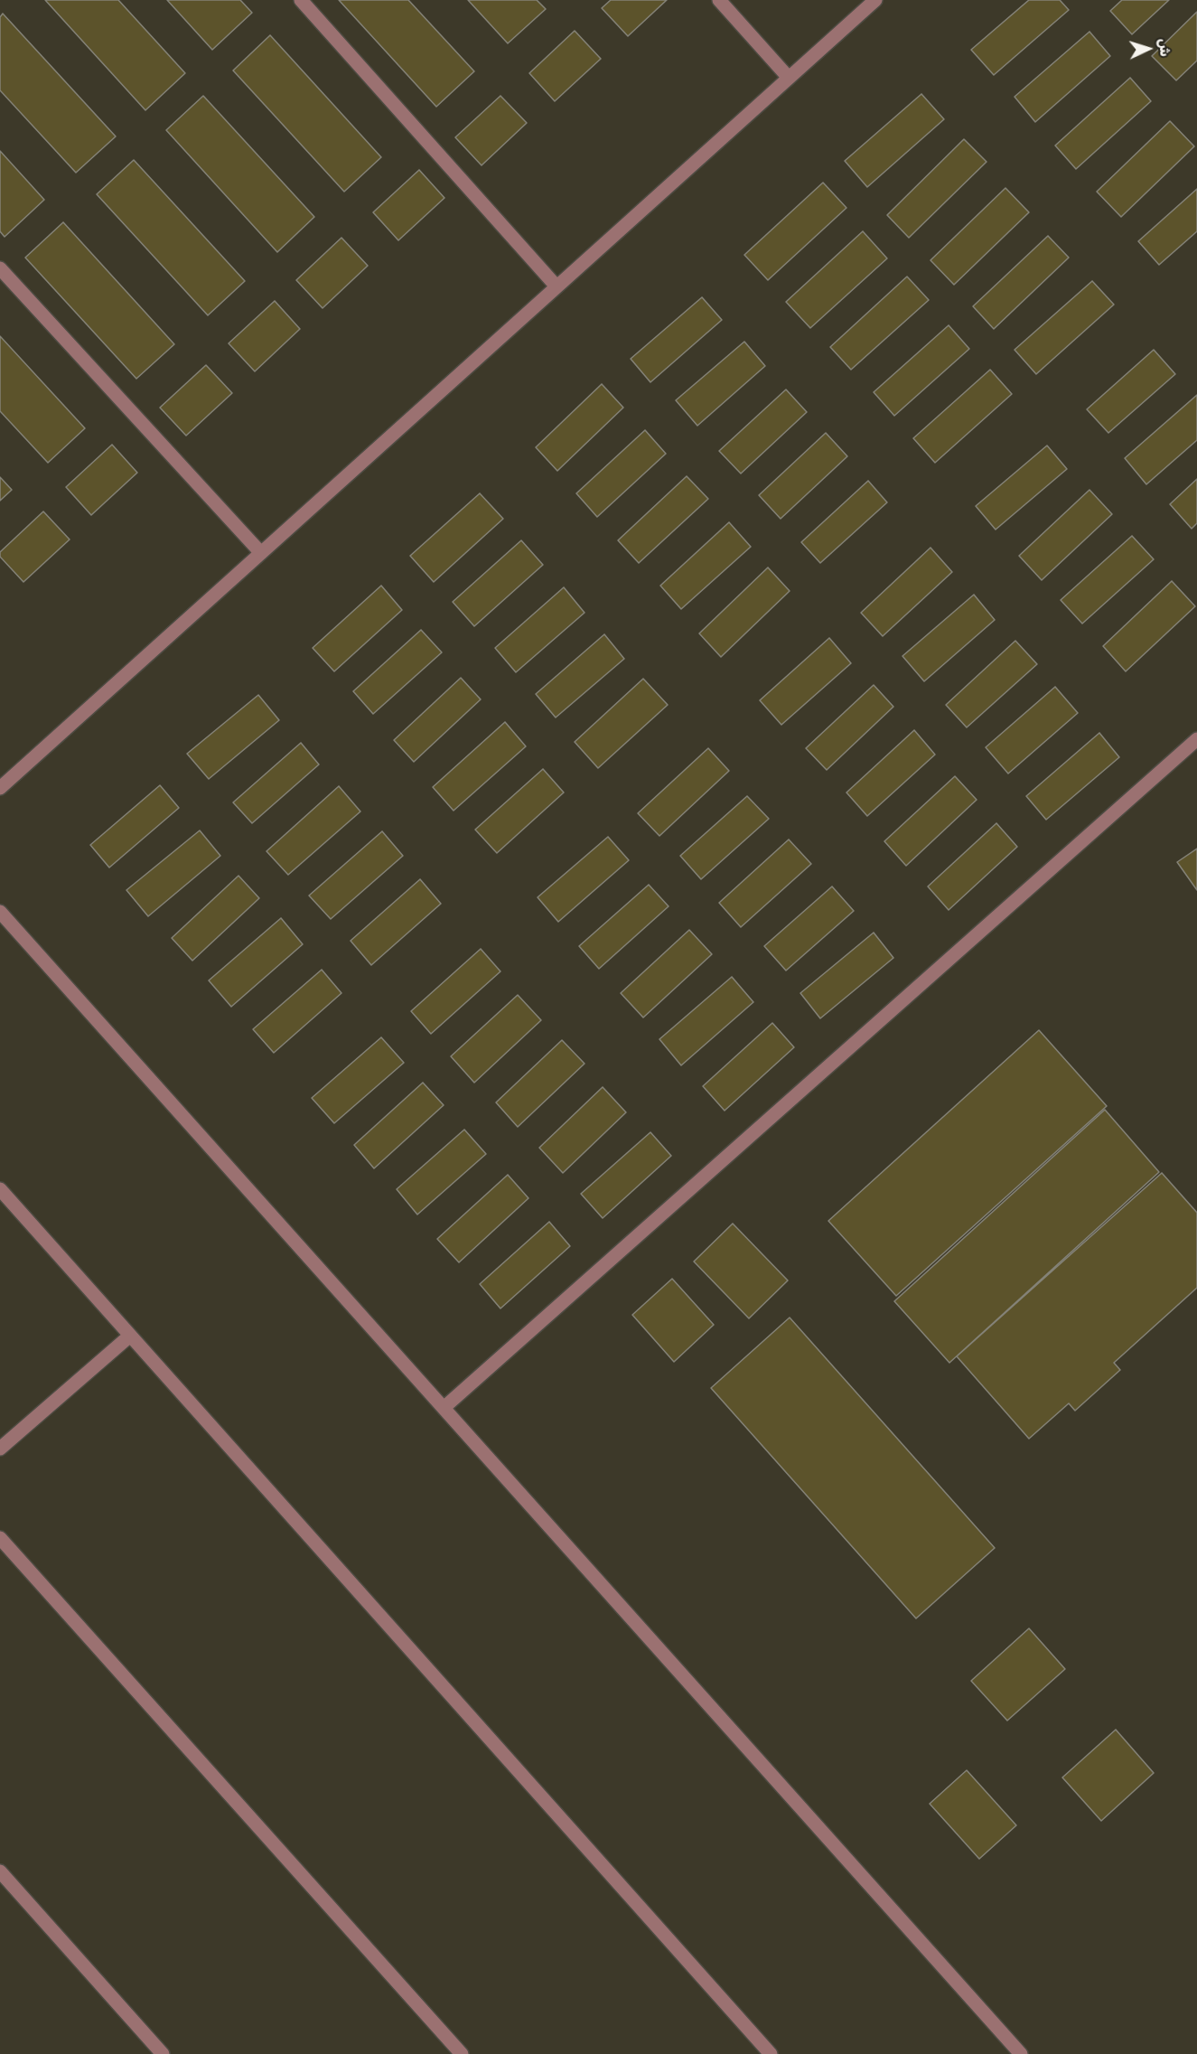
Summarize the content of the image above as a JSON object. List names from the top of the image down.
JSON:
{
  "north": "right"
}
